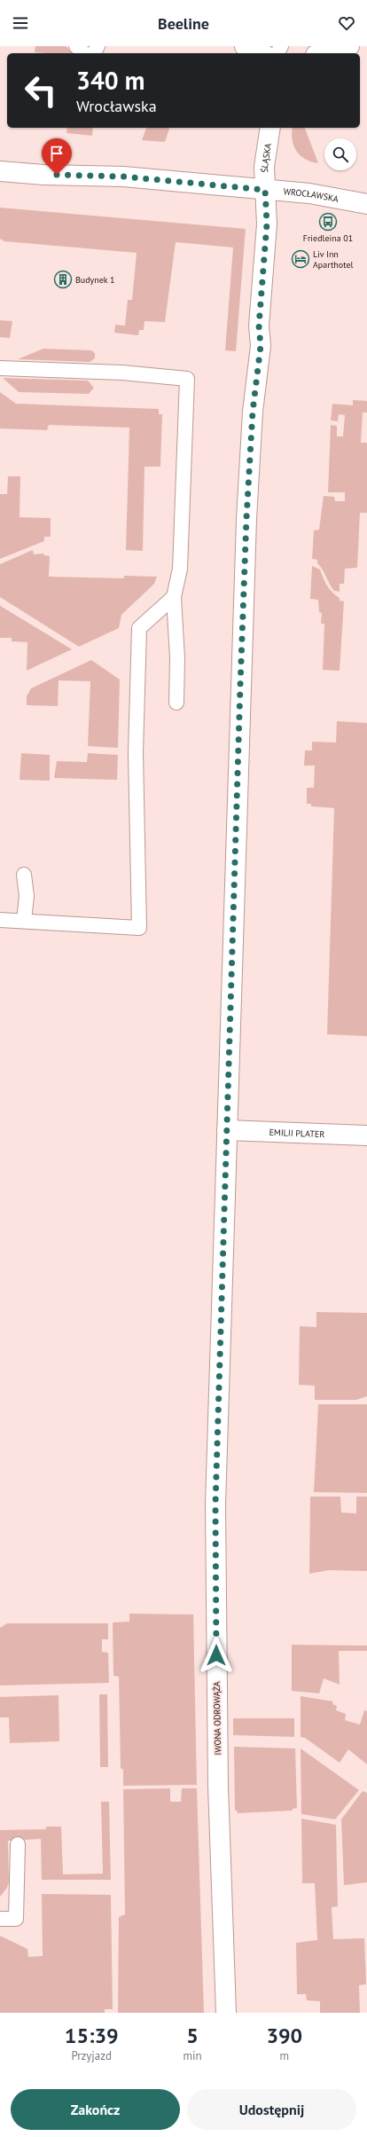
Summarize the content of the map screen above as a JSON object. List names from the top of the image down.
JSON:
{
  "streets": {
    "street": [
      "ŚLĄSKA",
      "WROCŁAWSKA",
      "EMILII PLATER",
      "IWONA ODROWĄŻA"
    ]
  },
  "crossings": [
    ["ŚLĄSKA", "WROCŁAWSKA"],
    ["ŚLĄSKA", "IWONA ODROWĄŻA"],
    ["WROCŁAWSKA", "IWONA ODROWĄŻA"],
    ["EMILII PLATER", "IWONA ODROWĄŻA"]
  ],
  "places": {
    "bus stop": ["Friedleina 01"],
    "hotel": ["Liv Inn Aparthotel"],
    "building": ["Budynek 1"]
  },
  "page": {
    "header": "Beeline",
    "turn": ["340 m", "Wrocławska"],
    "eta": [
      "15:39",
      "Przyjazd",
      "5",
      "min",
      "390",
      "m"
    ],
    "buttons": ["Zakończ", "Udostępnij"]
  }
}
